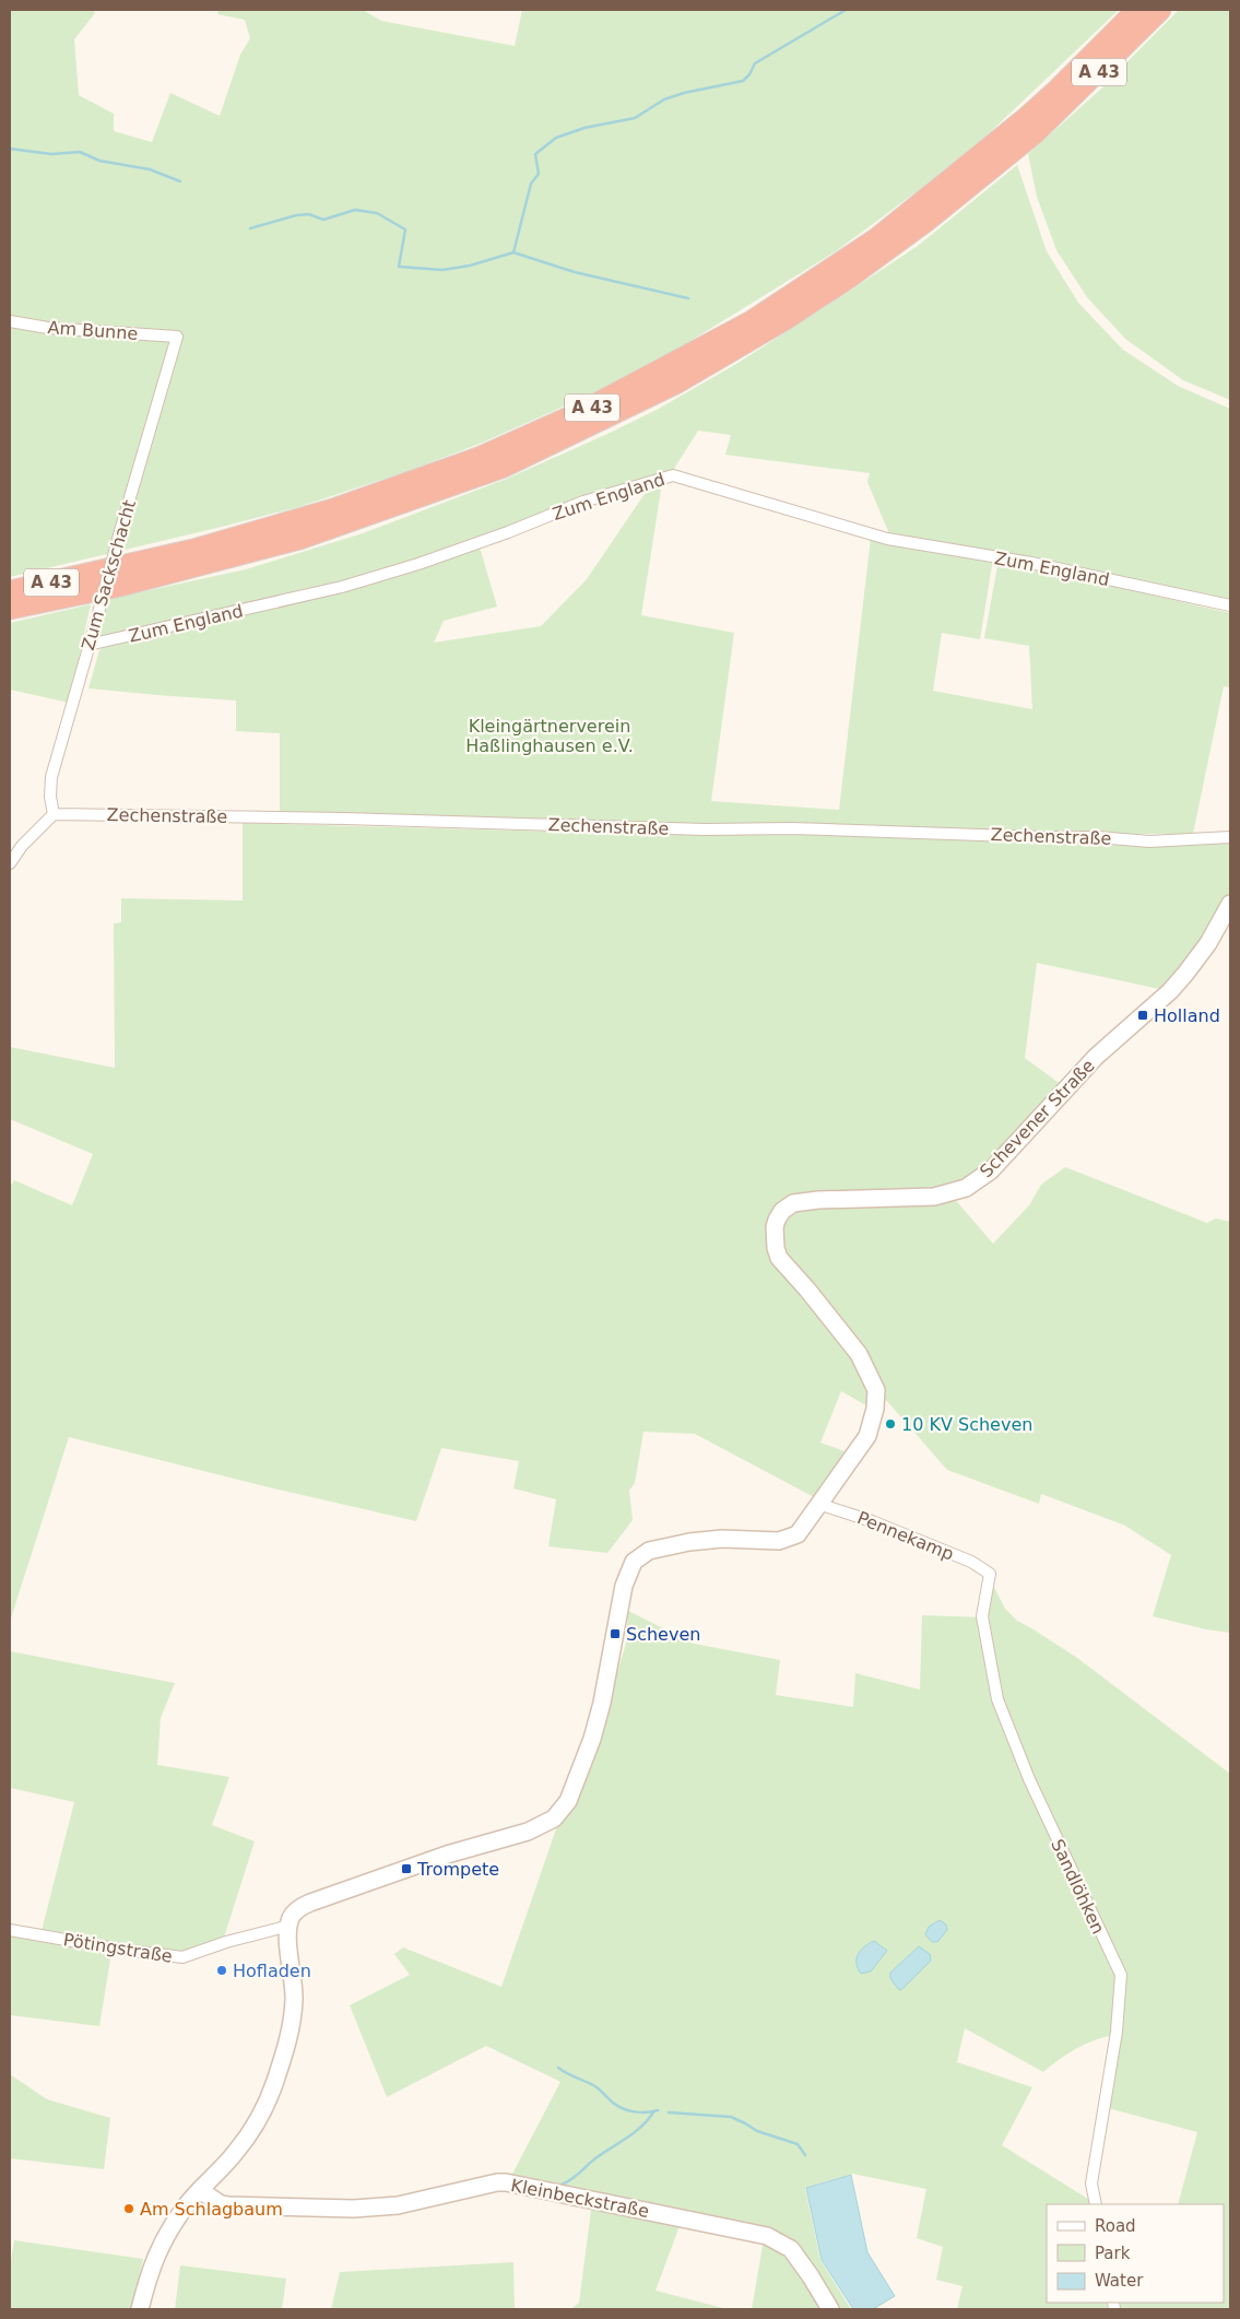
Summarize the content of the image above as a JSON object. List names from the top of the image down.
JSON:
{
  "streets": {
    "highway": ["A 43"],
    "main road": ["Schevener Straße", "Kleinbeckstraße"],
    "street": [
      "Am Bunne",
      "Zum England",
      "Zum Sackschacht",
      "Zechenstraße",
      "Pennekamp",
      "Sandlöhken",
      "Pötingstraße"
    ]
  },
  "crossings": [
    ["Am Bunne", "Zum Sackschacht"],
    ["Zum England", "Zum Sackschacht"],
    ["Zum Sackschacht", "Zechenstraße"],
    ["Schevener Straße", "Pennekamp"],
    ["Schevener Straße", "Pötingstraße"],
    ["Pennekamp", "Sandlöhken"]
  ],
  "parks": ["Kleingärtnerverein Haßlinghausen e.V."],
  "places": {
    "transit": ["Holland", "Scheven", "Trompete"],
    "other": ["10 KV Scheven", "Hofladen", "Am Schlagbaum"]
  },
  "legend": ["Road", "Park", "Water"]
}
